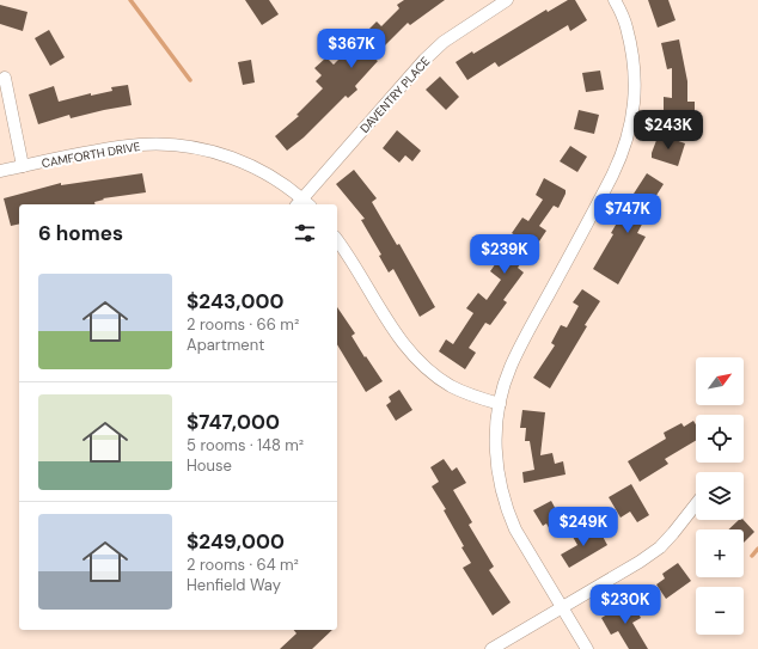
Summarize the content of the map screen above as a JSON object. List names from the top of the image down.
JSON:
{
  "streets": {
    "street": ["DAVENTRY PLACE", "CAMFORTH DRIVE"]
  },
  "crossings": [
    ["DAVENTRY PLACE", "CAMFORTH DRIVE"]
  ],
  "north": "top right",
  "page": {
    "price": [
      "$367K",
      "$243K",
      "$747K",
      "$239K",
      "$249K",
      "$230K"
    ],
    "heading": "6 homes",
    "list": [
      {
        "name": "$243,000",
        "note": "2 rooms · 66 m² · Apartment"
      },
      {
        "name": "$747,000",
        "note": "5 rooms · 148 m² · House"
      },
      {
        "name": "$249,000",
        "note": "2 rooms · 64 m² · Henfield Way"
      }
    ],
    "map_buttons": ["+", "−"]
  }
}
